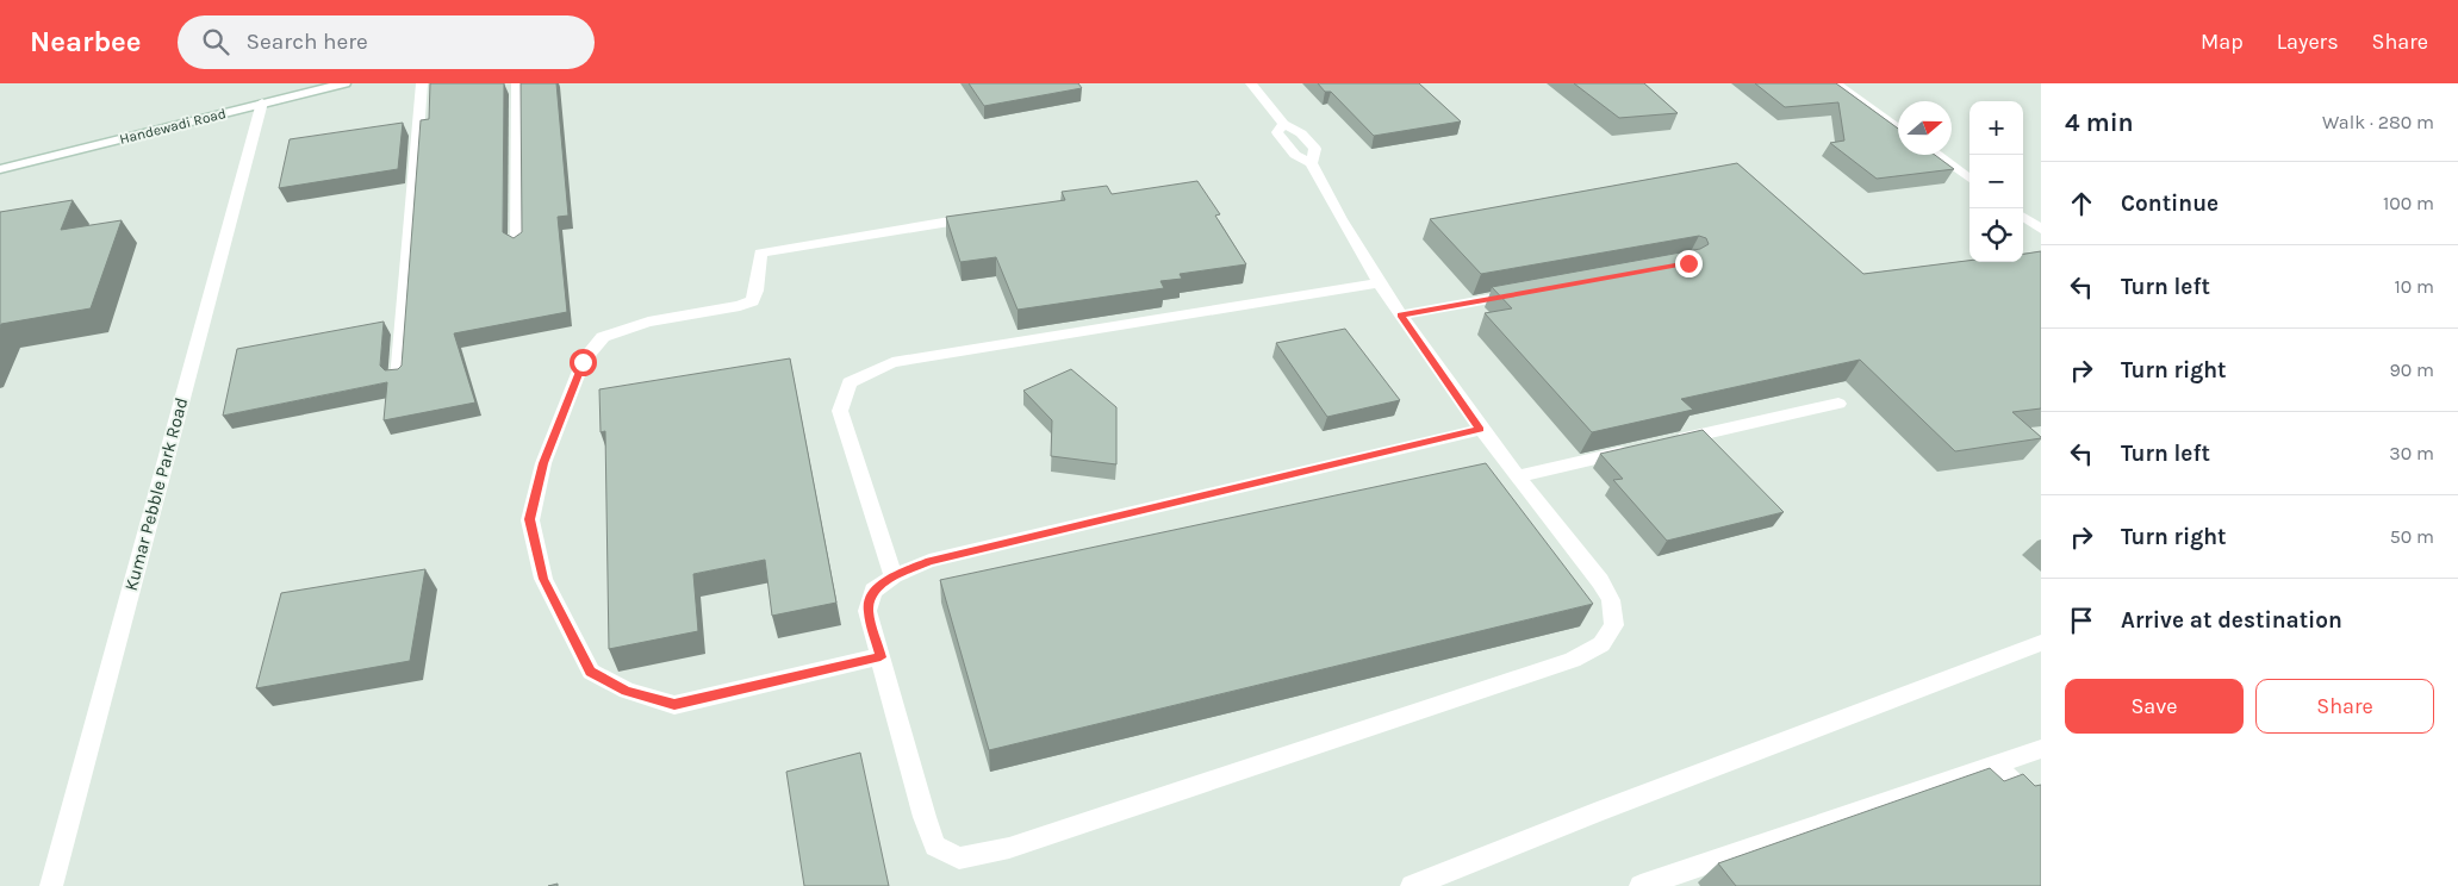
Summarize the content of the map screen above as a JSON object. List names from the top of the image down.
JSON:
{
  "streets": {
    "street": ["Handewadi Road", "Kumar Pebble Park Road"]
  },
  "crossings": [
    ["Handewadi Road", "Kumar Pebble Park Road"]
  ],
  "north": "right",
  "page": {
    "header": "Nearbee",
    "search": "Search here",
    "nav": ["Map", "Layers", "Share"],
    "heading": ["4 min", "Walk · 280 m"],
    "map_buttons": ["+", "−"],
    "list": [
      ["Continue", "100 m"],
      ["Turn left", "10 m"],
      ["Turn right", "90 m"],
      ["Turn left", "30 m"],
      ["Turn right", "50 m"],
      "Arrive at destination"
    ],
    "buttons": ["Save", "Share"]
  }
}
